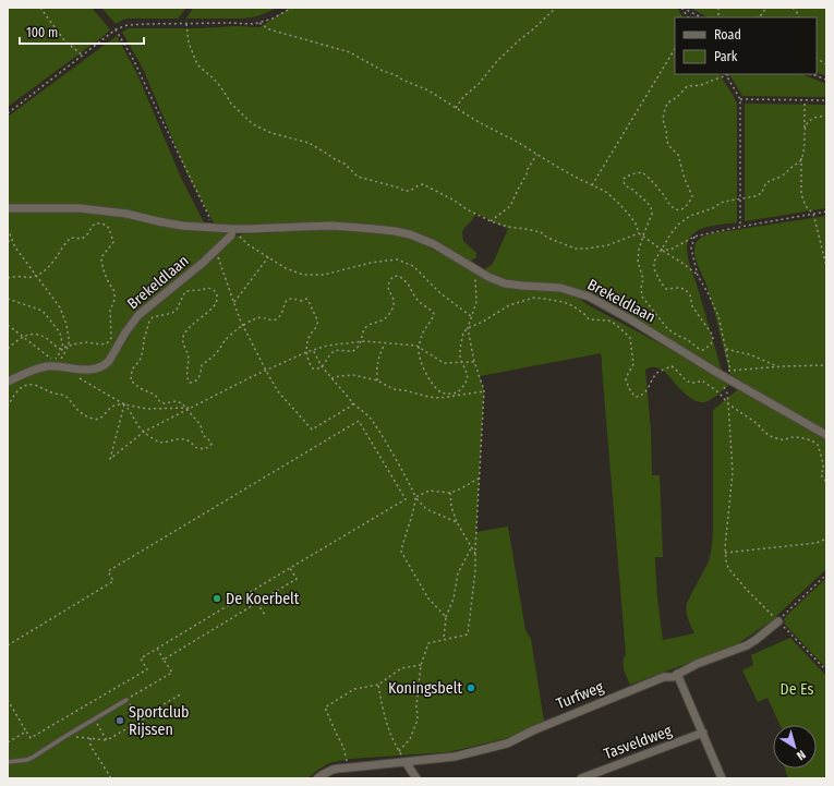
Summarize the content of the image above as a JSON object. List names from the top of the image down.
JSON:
{
  "streets": {
    "street": ["Brekeldlaan", "Turfweg", "Tasveldweg"]
  },
  "parks": ["De Es"],
  "places": ["De Koerbelt", "Koningsbelt", "Sportclub Rijssen"],
  "legend": ["Road", "Park"],
  "scale_bar": "100 m",
  "north": "bottom right"
}
